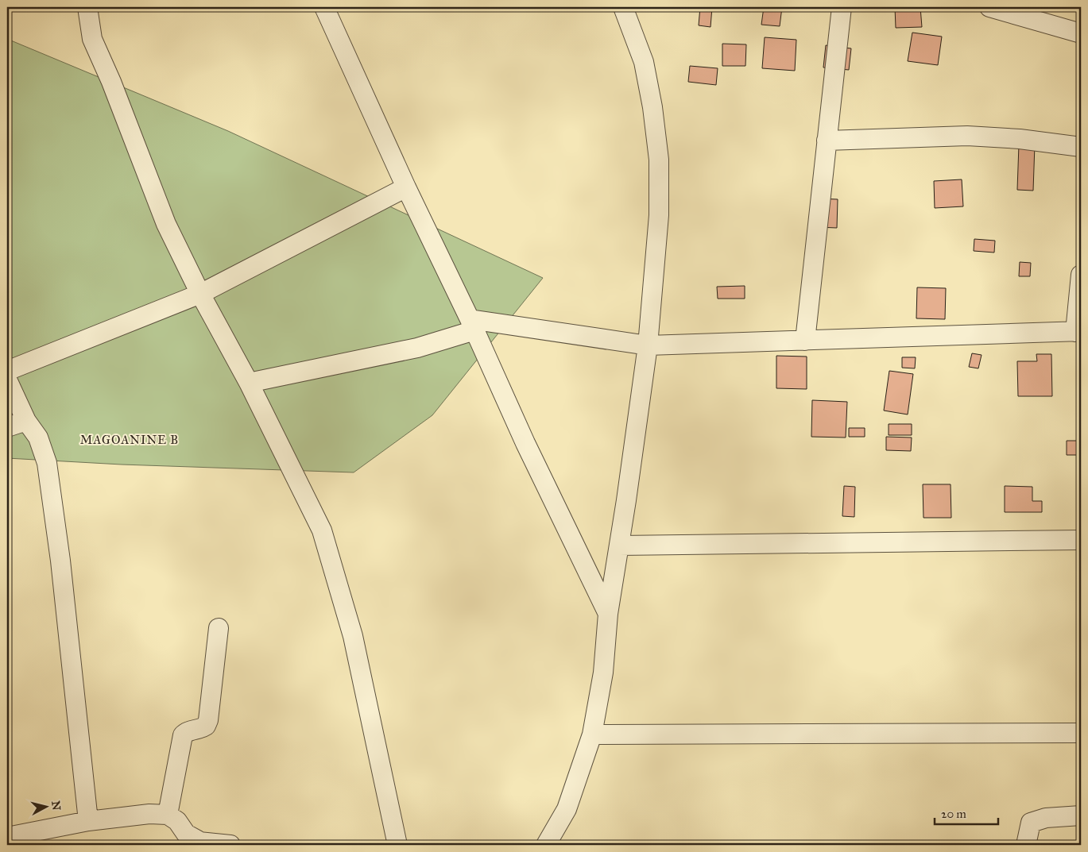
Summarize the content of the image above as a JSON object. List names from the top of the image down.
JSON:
{
  "districts": ["MAGOANINE B"],
  "scale_bar": "20 m",
  "north": "right"
}
